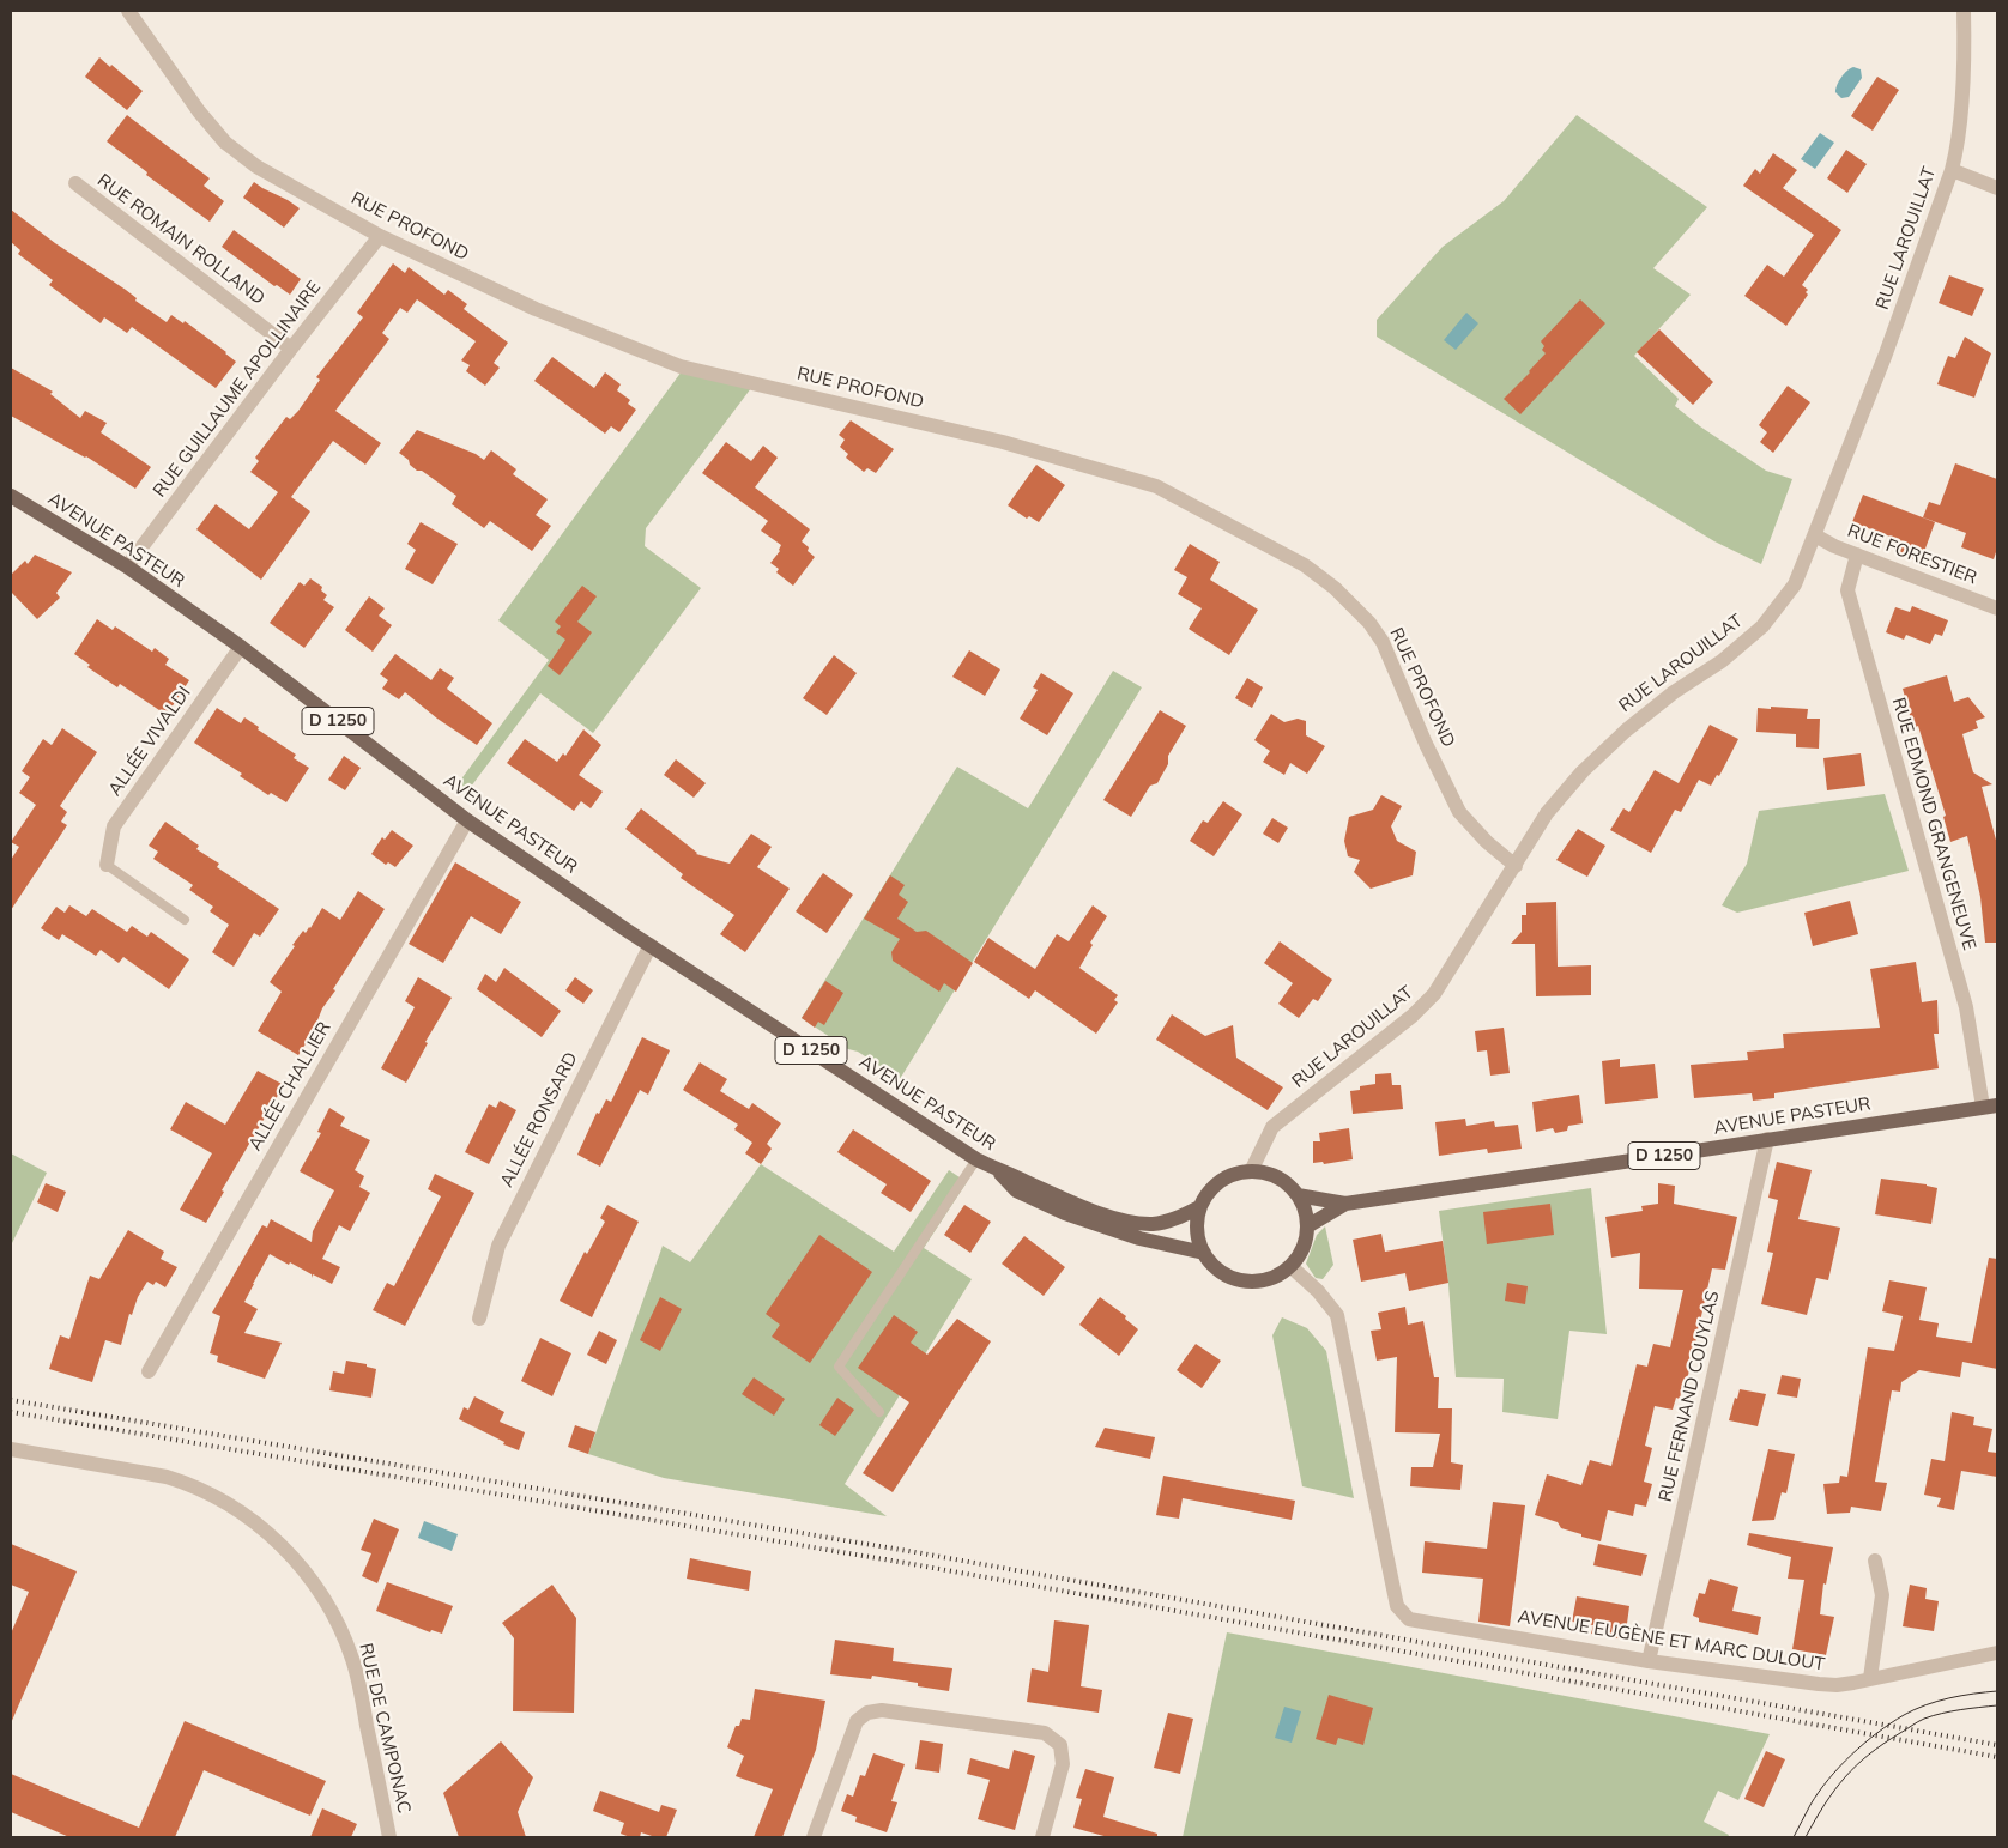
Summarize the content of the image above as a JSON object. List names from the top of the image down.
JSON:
{
  "streets": {
    "main road": ["AVENUE PASTEUR", "D 1250"],
    "street": [
      "RUE PROFOND",
      "RUE LAROUILLAT",
      "RUE ROMAIN ROLLAND",
      "RUE GUILLAUME APOLLINAIRE",
      "RUE FORESTIER",
      "ALLÉE VIVALDI",
      "RUE EDMOND GRANGENEUVE",
      "ALLÉE CHALLIER",
      "ALLÉE RONSARD",
      "RUE FERNAND COUYLAS",
      "AVENUE EUGÈNE ET MARC DULOUT",
      "RUE DE CAMPONAC"
    ]
  },
  "crossings": [
    ["RUE PROFOND", "RUE LAROUILLAT"],
    ["RUE PROFOND", "RUE GUILLAUME APOLLINAIRE"],
    ["RUE LAROUILLAT", "AVENUE PASTEUR"],
    ["RUE LAROUILLAT", "RUE FORESTIER"],
    ["RUE LAROUILLAT", "AVENUE EUGÈNE ET MARC DULOUT"],
    ["RUE ROMAIN ROLLAND", "RUE GUILLAUME APOLLINAIRE"],
    ["RUE GUILLAUME APOLLINAIRE", "AVENUE PASTEUR"],
    ["AVENUE PASTEUR", "ALLÉE VIVALDI"],
    ["AVENUE PASTEUR", "RUE EDMOND GRANGENEUVE"],
    ["AVENUE PASTEUR", "ALLÉE CHALLIER"],
    ["AVENUE PASTEUR", "ALLÉE RONSARD"],
    ["AVENUE PASTEUR", "RUE FERNAND COUYLAS"],
    ["AVENUE PASTEUR", "AVENUE EUGÈNE ET MARC DULOUT"],
    ["RUE FORESTIER", "RUE EDMOND GRANGENEUVE"],
    ["RUE FERNAND COUYLAS", "AVENUE EUGÈNE ET MARC DULOUT"]
  ]
}
